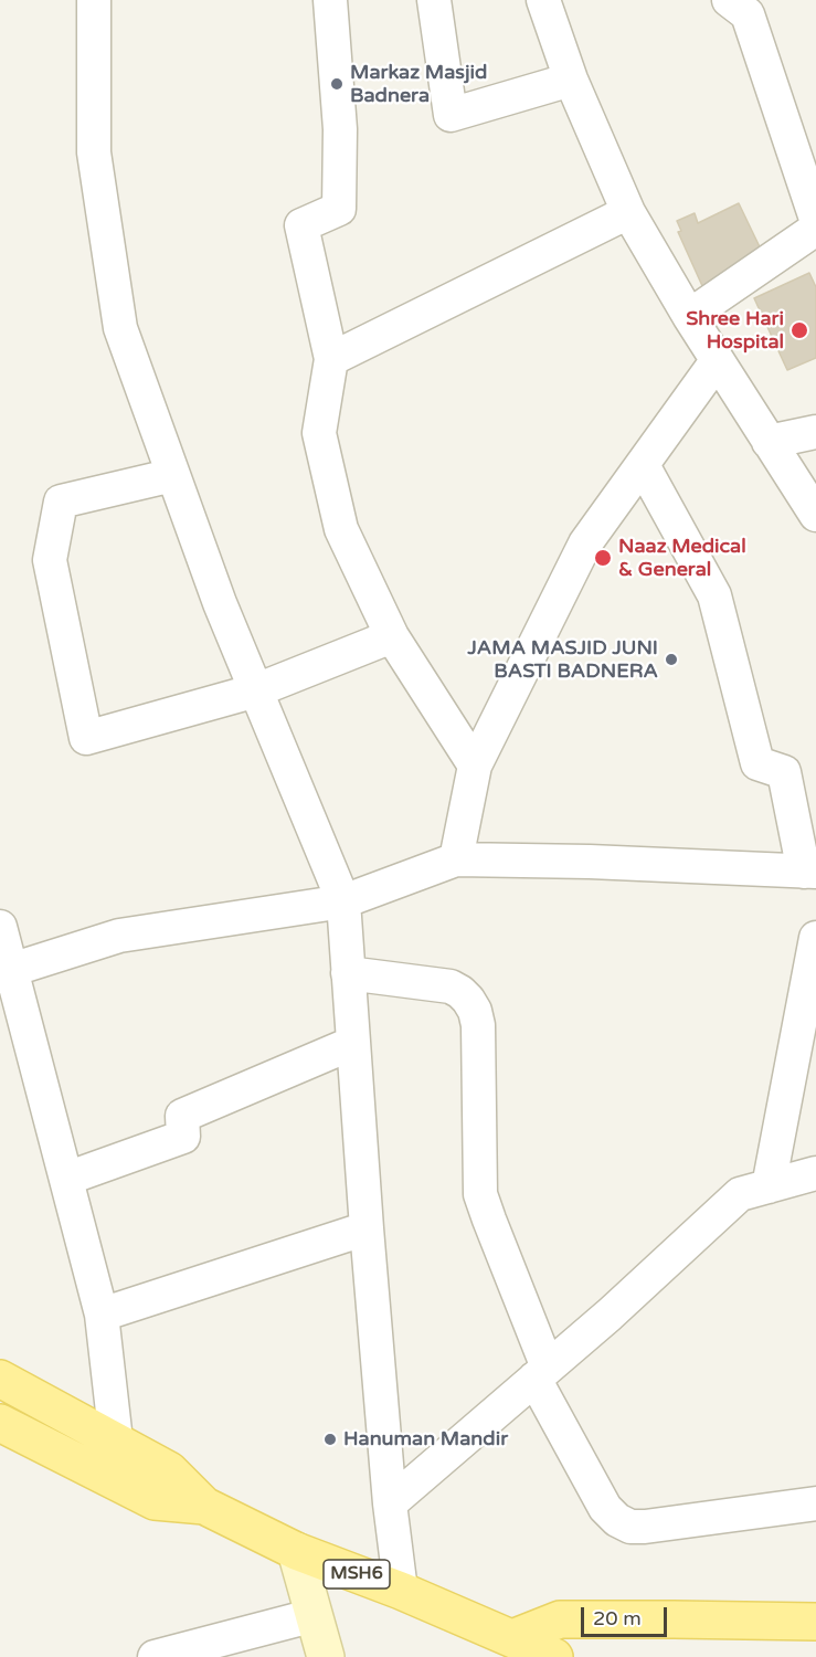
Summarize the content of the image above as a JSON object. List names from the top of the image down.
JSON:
{
  "streets": {
    "main road": ["MSH6"]
  },
  "places": [
    "Markaz Masjid Badnera",
    "Shree Hari Hospital",
    "Naaz Medical & General",
    "JAMA MASJID JUNI BASTI BADNERA",
    "Hanuman Mandir"
  ],
  "scale_bar": "20 m"
}
